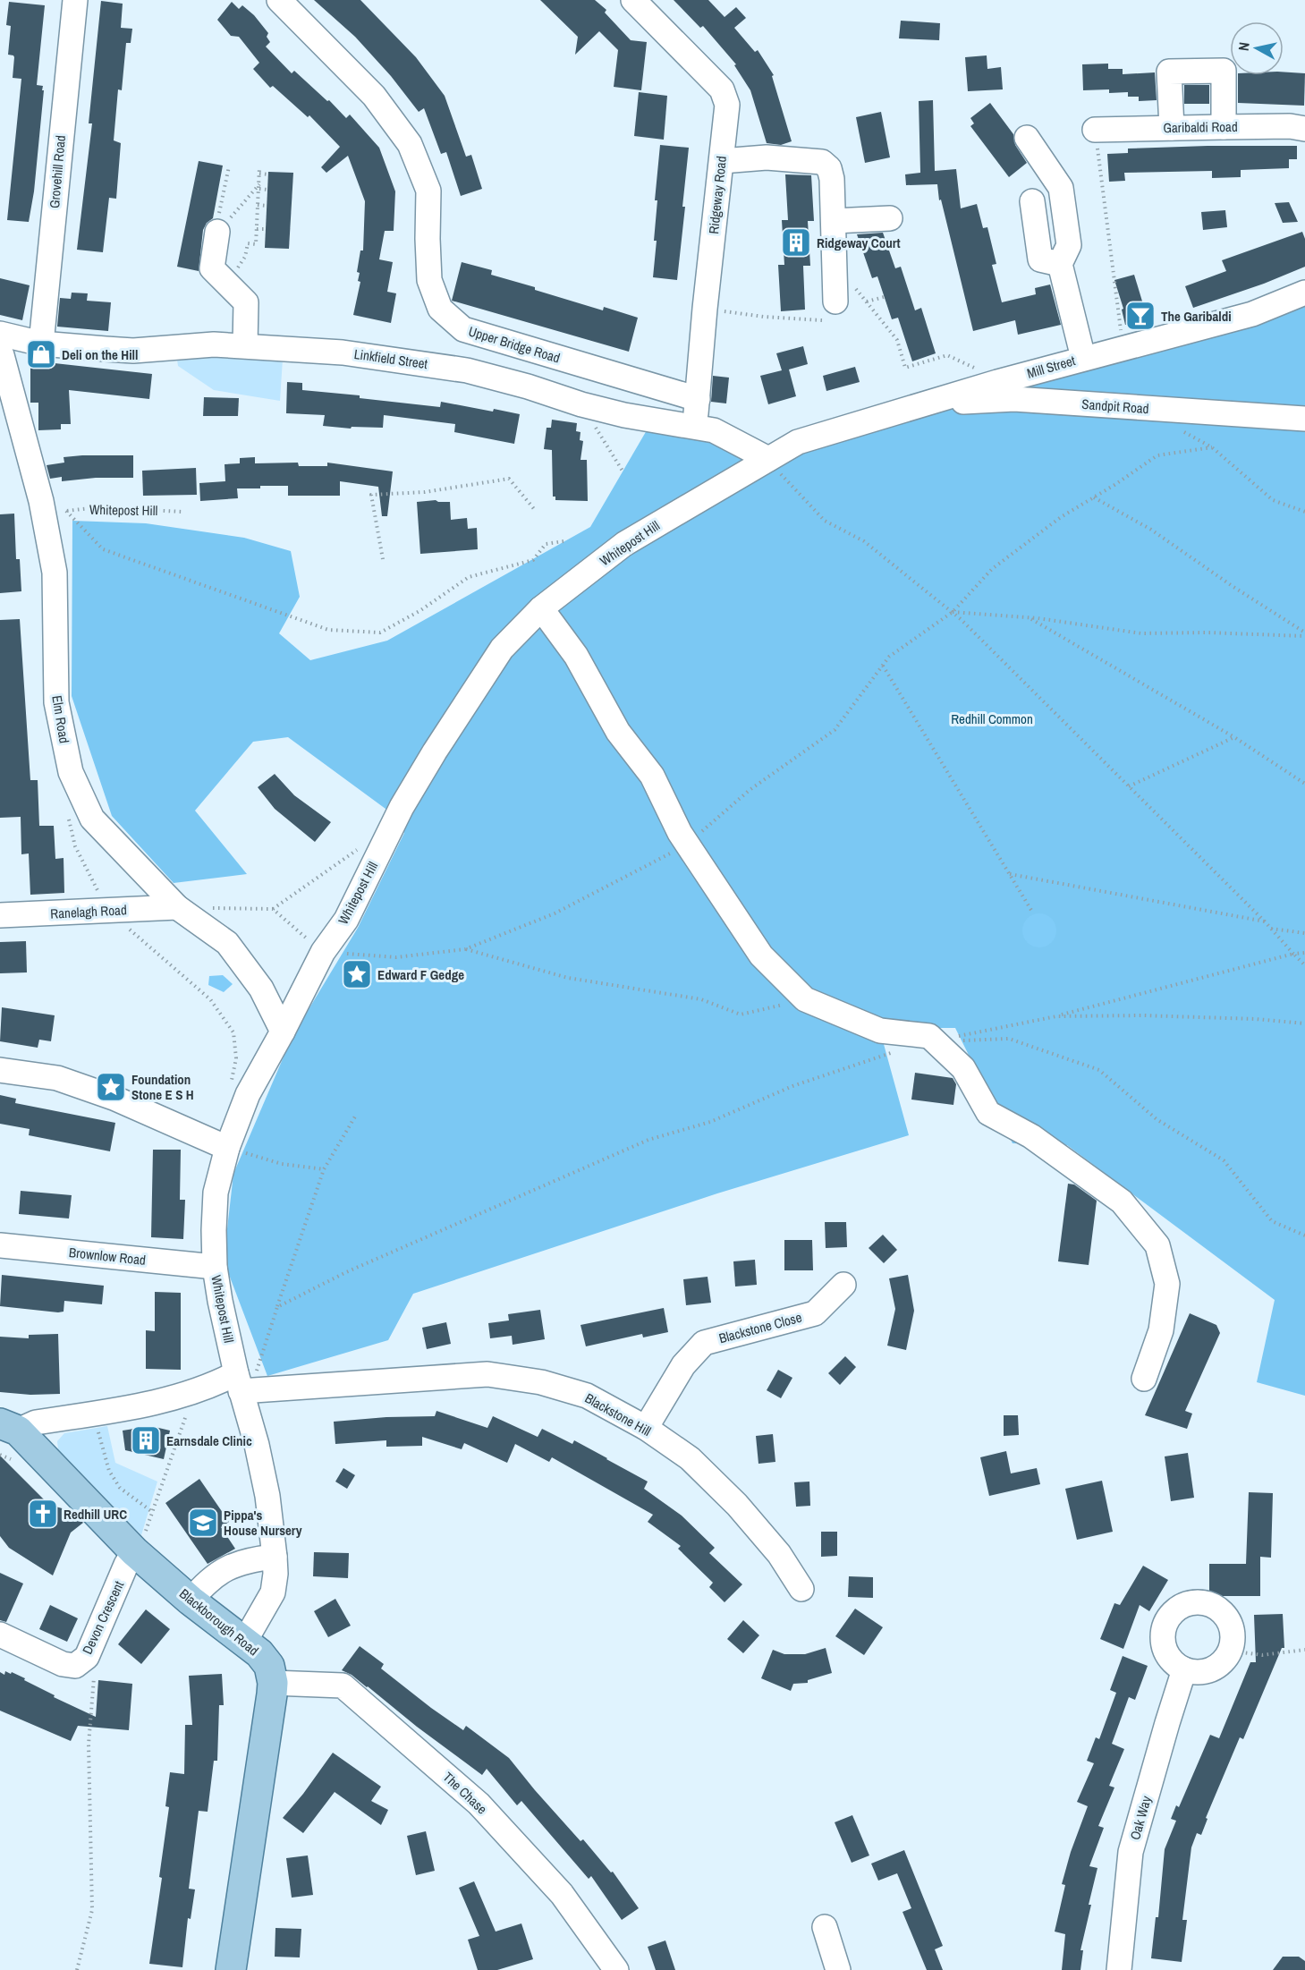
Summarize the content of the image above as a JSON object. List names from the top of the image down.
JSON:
{
  "streets": {
    "main road": ["Blackborough Road"],
    "street": [
      "Garibaldi Road",
      "Grovehill Road",
      "Ridgeway Road",
      "Upper Bridge Road",
      "Linkfield Street",
      "Mill Street",
      "Sandpit Road",
      "Whitepost Hill",
      "Elm Road",
      "Ranelagh Road",
      "Brownlow Road",
      "Blackstone Close",
      "Blackstone Hill",
      "Devon Crescent",
      "The Chase",
      "Oak Way"
    ]
  },
  "crossings": [
    ["Grovehill Road", "Linkfield Street"],
    ["Ridgeway Road", "Upper Bridge Road"],
    ["Ridgeway Road", "Linkfield Street"],
    ["Linkfield Street", "Whitepost Hill"],
    ["Linkfield Street", "Elm Road"],
    ["Mill Street", "Sandpit Road"],
    ["Mill Street", "Whitepost Hill"],
    ["Whitepost Hill", "Elm Road"],
    ["Whitepost Hill", "Brownlow Road"],
    ["Whitepost Hill", "Blackstone Hill"],
    ["Elm Road", "Ranelagh Road"],
    ["Blackstone Close", "Blackstone Hill"],
    ["Devon Crescent", "Blackborough Road"],
    ["Blackborough Road", "The Chase"]
  ],
  "parks": ["Redhill Common"],
  "places": {
    "building": ["Ridgeway Court", "Earnsdale Clinic"],
    "bar": ["The Garibaldi"],
    "shop": ["Deli on the Hill"],
    "place": ["Edward F Gedge", "Foundation Stone E S H"],
    "church": ["Redhill URC"],
    "school or university": ["Pippa's House Nursery"]
  },
  "north": "left"
}
